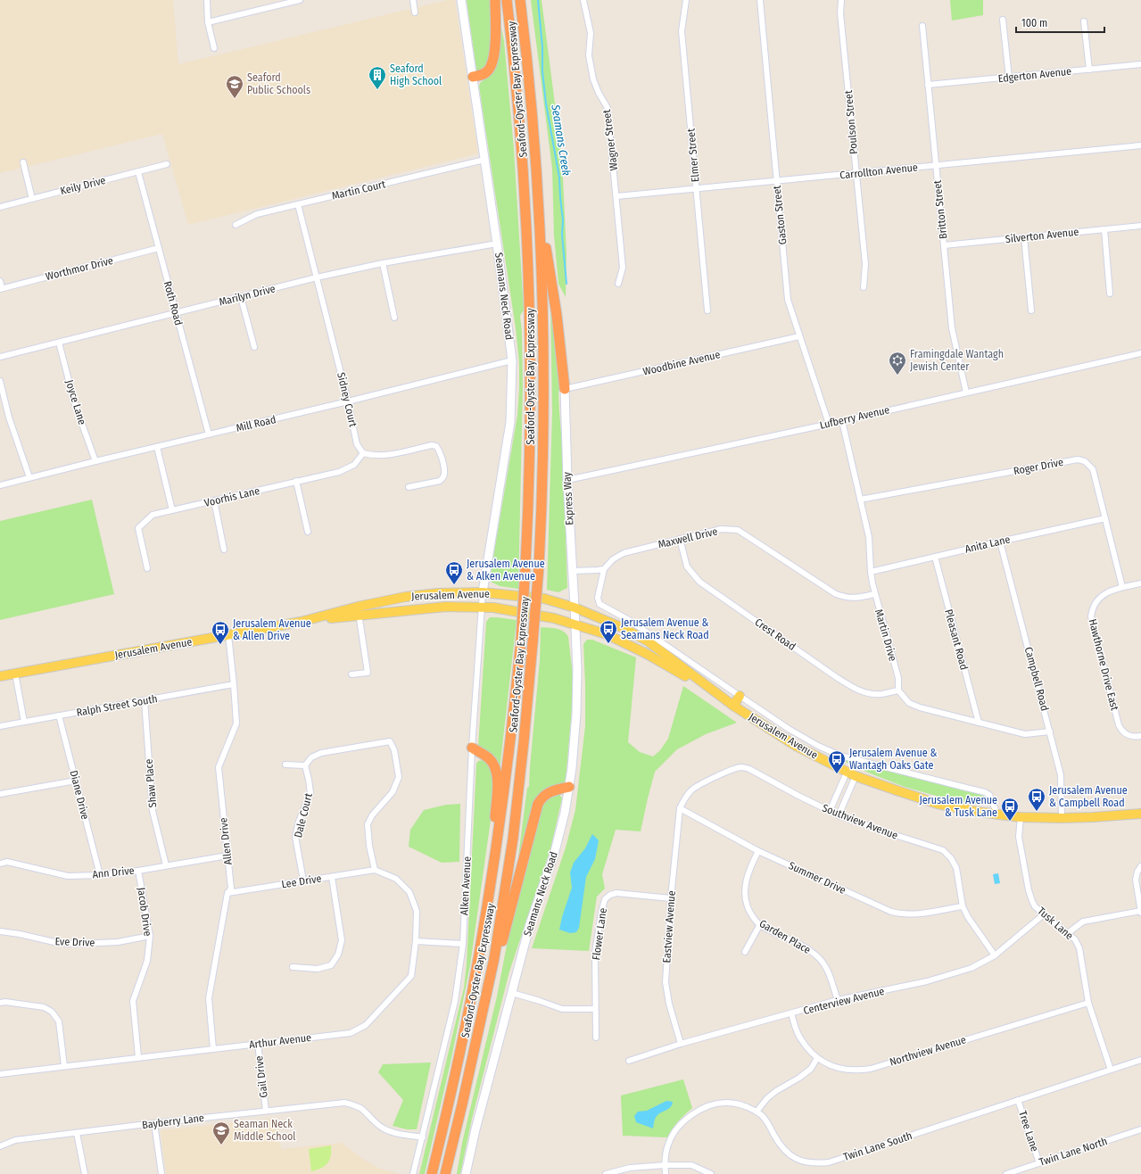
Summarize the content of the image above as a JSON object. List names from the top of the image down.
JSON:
{
  "streets": {
    "highway": ["Seaford-Oyster Bay Expressway"],
    "main road": ["Seamans Neck Road", "Express Way", "Jerusalem Avenue"],
    "street": [
      "Edgerton Avenue",
      "Poulson Street",
      "Wagner Street",
      "Elmer Street",
      "Carrollton Avenue",
      "Keily Drive",
      "Martin Court",
      "Britton Street",
      "Gaston Street",
      "Silverton Avenue",
      "Worthmor Drive",
      "Marilyn Drive",
      "Roth Road",
      "Woodbine Avenue",
      "Sidney Court",
      "Joyce Lane",
      "Lufberry Avenue",
      "Mill Road",
      "Roger Drive",
      "Voorhis Lane",
      "Maxwell Drive",
      "Anita Lane",
      "Crest Road",
      "Martin Drive",
      "Pleasant Road",
      "Hawthorne Drive East",
      "Campbell Road",
      "Ralph Street South",
      "Shaw Place",
      "Diane Drive",
      "Dale Court",
      "Southview Avenue",
      "Allen Drive",
      "Ann Drive",
      "Summer Drive",
      "Lee Drive",
      "Alken Avenue",
      "Jacob Drive",
      "Tusk Lane",
      "Eastview Avenue",
      "Flower Lane",
      "Garden Place",
      "Eve Drive",
      "Centerview Avenue",
      "Arthur Avenue",
      "Northview Avenue",
      "Gail Drive",
      "Bayberry Lane",
      "Tree Lane",
      "Twin Lane South",
      "Twin Lane North"
    ]
  },
  "crossings": [
    ["Edgerton Avenue", "Britton Street"],
    ["Poulson Street", "Carrollton Avenue"],
    ["Wagner Street", "Carrollton Avenue"],
    ["Elmer Street", "Carrollton Avenue"],
    ["Carrollton Avenue", "Britton Street"],
    ["Carrollton Avenue", "Gaston Street"],
    ["Keily Drive", "Roth Road"],
    ["Martin Court", "Seamans Neck Road"],
    ["Martin Court", "Sidney Court"],
    ["Britton Street", "Silverton Avenue"],
    ["Britton Street", "Lufberry Avenue"],
    ["Gaston Street", "Woodbine Avenue"],
    ["Gaston Street", "Lufberry Avenue"],
    ["Worthmor Drive", "Roth Road"],
    ["Marilyn Drive", "Seamans Neck Road"],
    ["Marilyn Drive", "Roth Road"],
    ["Marilyn Drive", "Sidney Court"],
    ["Marilyn Drive", "Joyce Lane"],
    ["Seamans Neck Road", "Mill Road"],
    ["Seamans Neck Road", "Express Way"],
    ["Seamans Neck Road", "Jerusalem Avenue"],
    ["Seamans Neck Road", "Alken Avenue"],
    ["Roth Road", "Mill Road"],
    ["Woodbine Avenue", "Express Way"],
    ["Sidney Court", "Mill Road"],
    ["Sidney Court", "Voorhis Lane"],
    ["Joyce Lane", "Mill Road"],
    ["Lufberry Avenue", "Express Way"],
    ["Lufberry Avenue", "Martin Drive"],
    ["Roger Drive", "Anita Lane"],
    ["Roger Drive", "Martin Drive"],
    ["Roger Drive", "Hawthorne Drive East"],
    ["Express Way", "Jerusalem Avenue"],
    ["Maxwell Drive", "Crest Road"],
    ["Maxwell Drive", "Martin Drive"],
    ["Anita Lane", "Martin Drive"],
    ["Anita Lane", "Pleasant Road"],
    ["Anita Lane", "Campbell Road"],
    ["Jerusalem Avenue", "Campbell Road"],
    ["Jerusalem Avenue", "Allen Drive"],
    ["Jerusalem Avenue", "Alken Avenue"],
    ["Jerusalem Avenue", "Tusk Lane"],
    ["Crest Road", "Martin Drive"],
    ["Ralph Street South", "Shaw Place"],
    ["Ralph Street South", "Diane Drive"],
    ["Ralph Street South", "Allen Drive"],
    ["Shaw Place", "Ann Drive"],
    ["Diane Drive", "Ann Drive"],
    ["Dale Court", "Lee Drive"],
    ["Southview Avenue", "Summer Drive"],
    ["Southview Avenue", "Eastview Avenue"],
    ["Southview Avenue", "Centerview Avenue"],
    ["Allen Drive", "Ann Drive"],
    ["Allen Drive", "Lee Drive"],
    ["Allen Drive", "Arthur Avenue"],
    ["Ann Drive", "Jacob Drive"],
    ["Summer Drive", "Eastview Avenue"],
    ["Summer Drive", "Garden Place"],
    ["Lee Drive", "Arthur Avenue"],
    ["Alken Avenue", "Bayberry Lane"],
    ["Jacob Drive", "Eve Drive"],
    ["Jacob Drive", "Arthur Avenue"],
    ["Tusk Lane", "Centerview Avenue"],
    ["Tusk Lane", "Northview Avenue"],
    ["Tusk Lane", "Twin Lane South"],
    ["Eastview Avenue", "Flower Lane"],
    ["Eastview Avenue", "Centerview Avenue"],
    ["Garden Place", "Centerview Avenue"],
    ["Centerview Avenue", "Northview Avenue"],
    ["Arthur Avenue", "Gail Drive"],
    ["Gail Drive", "Bayberry Lane"],
    ["Tree Lane", "Twin Lane South"],
    ["Tree Lane", "Twin Lane North"]
  ],
  "water": ["Seamans Creek"],
  "places": {
    "building": ["Seaford High School"],
    "school or university": ["Seaford Public Schools", "Seaman Neck Middle School"],
    "synagogue": ["Framingdale Wantagh Jewish Center"],
    "bus stop": [
      "Jerusalem Avenue & Alken Avenue",
      "Jerusalem Avenue & Seamans Neck Road",
      "Jerusalem Avenue & Allen Drive",
      "Jerusalem Avenue & Wantagh Oaks Gate",
      "Jerusalem Avenue & Campbell Road",
      "Jerusalem Avenue & Tusk Lane"
    ]
  },
  "scale_bar": "100 m"
}
